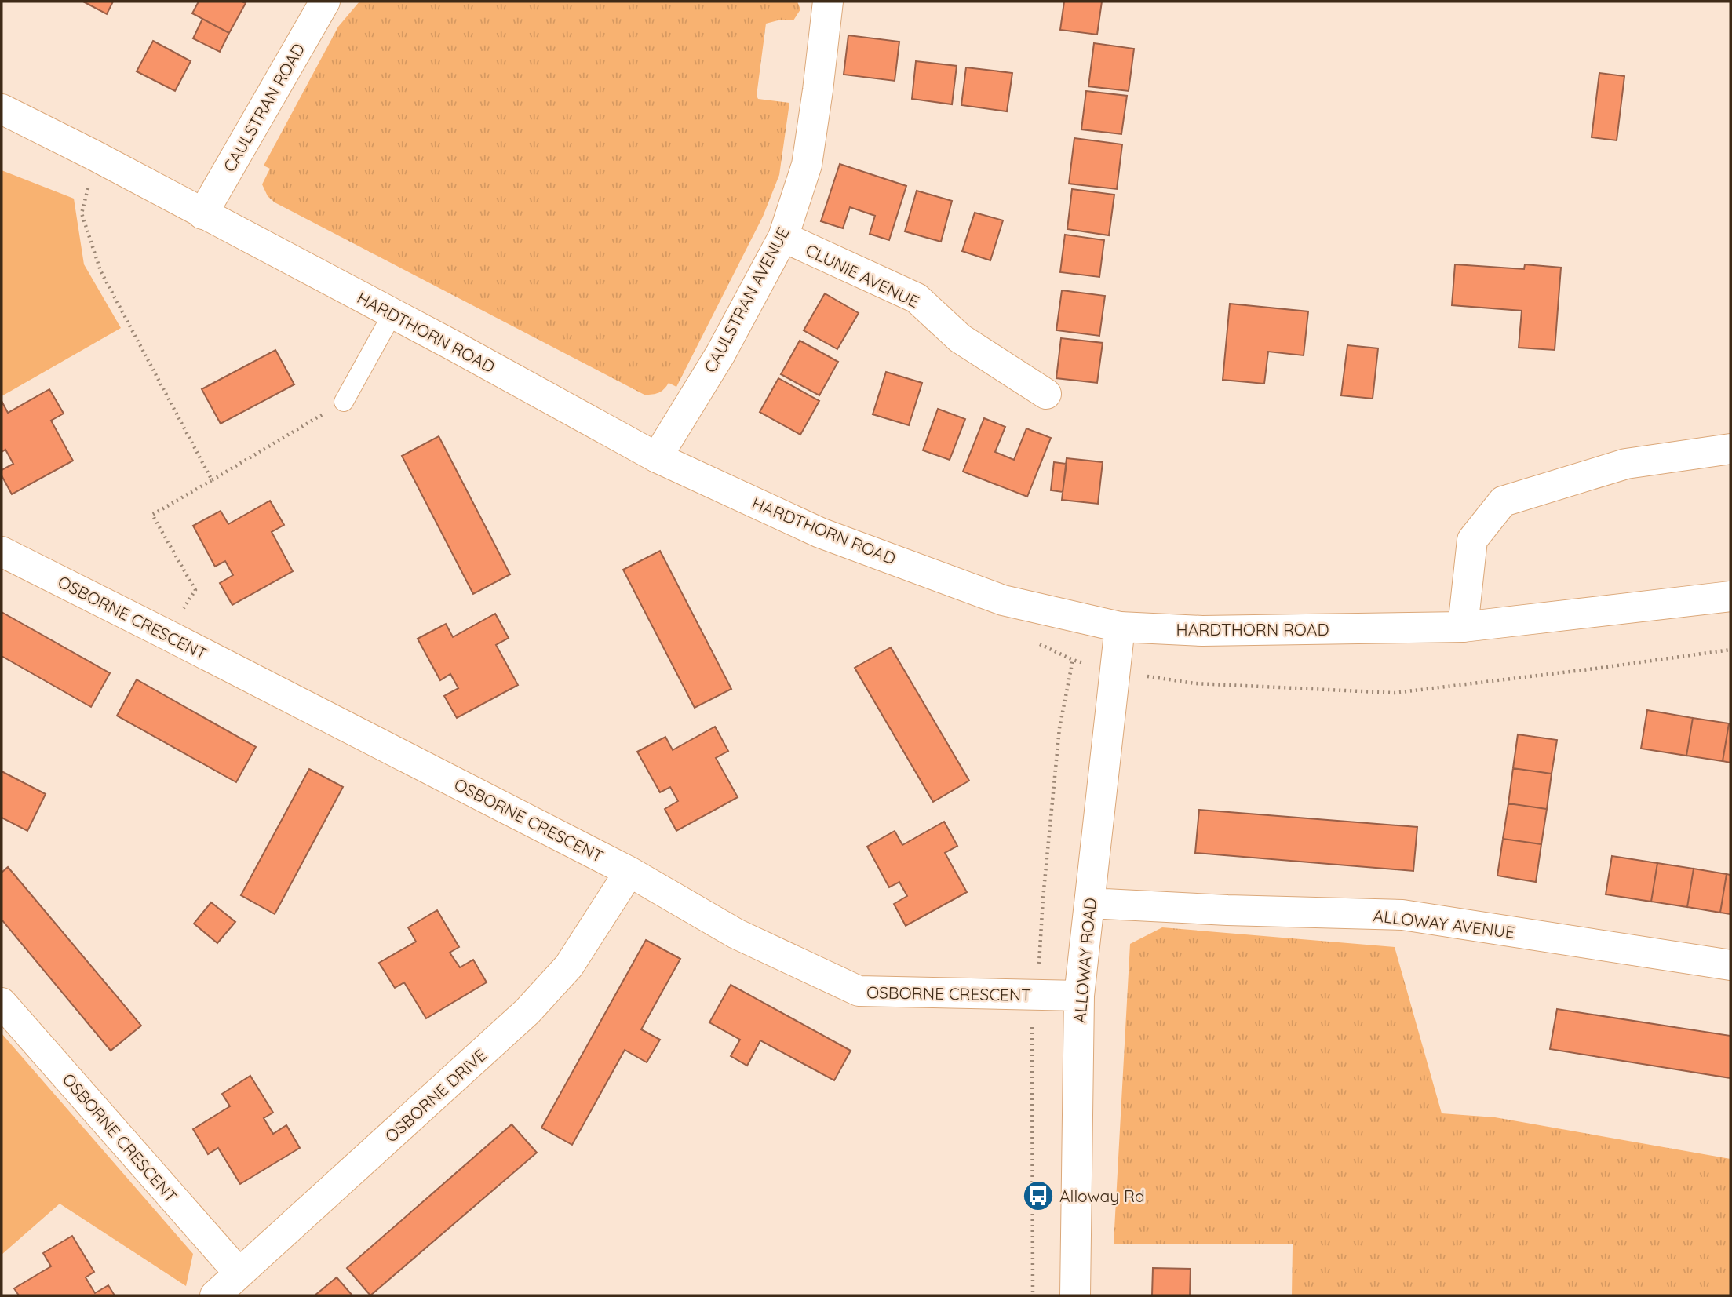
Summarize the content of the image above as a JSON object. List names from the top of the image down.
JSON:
{
  "streets": {
    "street": [
      "CAULSTRAN ROAD",
      "CLUNIE AVENUE",
      "CAULSTRAN AVENUE",
      "HARDTHORN ROAD",
      "OSBORNE CRESCENT",
      "ALLOWAY AVENUE",
      "ALLOWAY ROAD",
      "OSBORNE DRIVE"
    ]
  },
  "crossings": [
    ["CAULSTRAN ROAD", "HARDTHORN ROAD"],
    ["CLUNIE AVENUE", "CAULSTRAN AVENUE"],
    ["CAULSTRAN AVENUE", "HARDTHORN ROAD"],
    ["HARDTHORN ROAD", "ALLOWAY ROAD"],
    ["OSBORNE CRESCENT", "ALLOWAY ROAD"],
    ["OSBORNE CRESCENT", "OSBORNE DRIVE"],
    ["ALLOWAY AVENUE", "ALLOWAY ROAD"]
  ],
  "places": {
    "bus stop": ["Alloway Rd"]
  }
}
